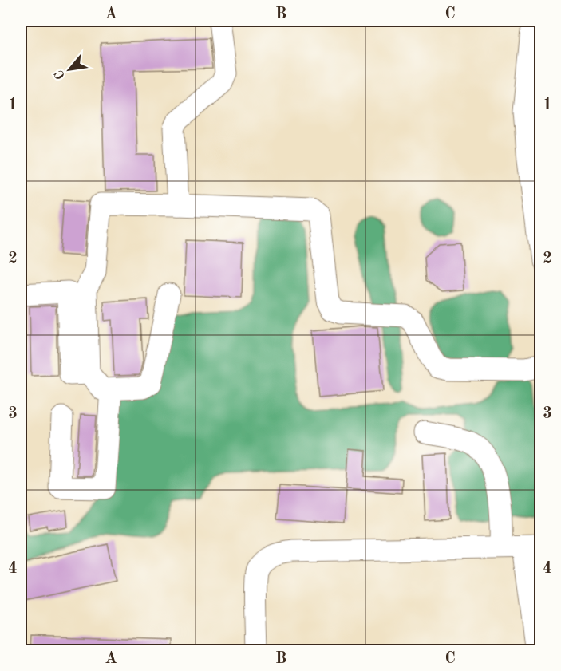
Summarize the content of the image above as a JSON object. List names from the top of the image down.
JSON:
{
  "north": "bottom left",
  "grid": {
    "columns": ["A", "B", "C"],
    "rows": [
      "1",
      "2",
      "3",
      "4"
    ]
  }
}
